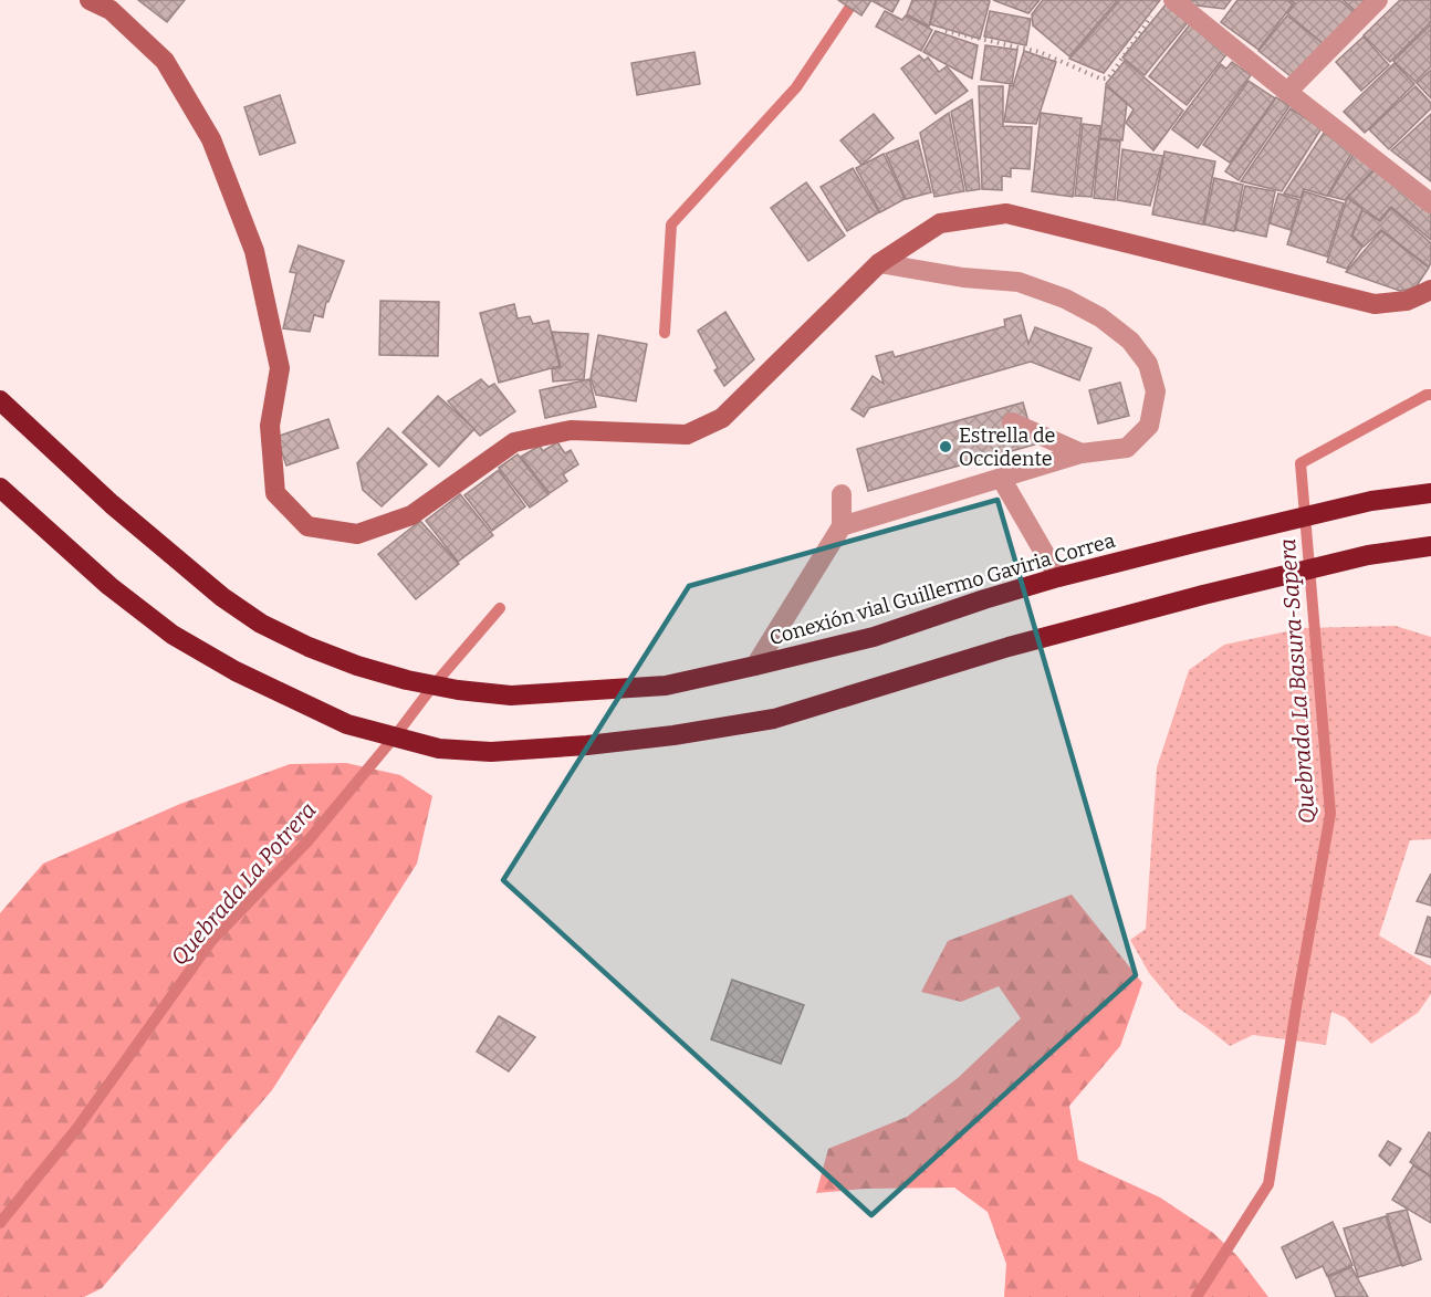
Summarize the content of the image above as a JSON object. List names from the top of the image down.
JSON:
{
  "streets": {
    "highway": ["Conexión vial Guillermo Gaviria Correa"]
  },
  "water": ["Quebrada La Basura-Sapera", "Quebrada La Potrera"],
  "places": ["Estrella de Occidente"]
}
